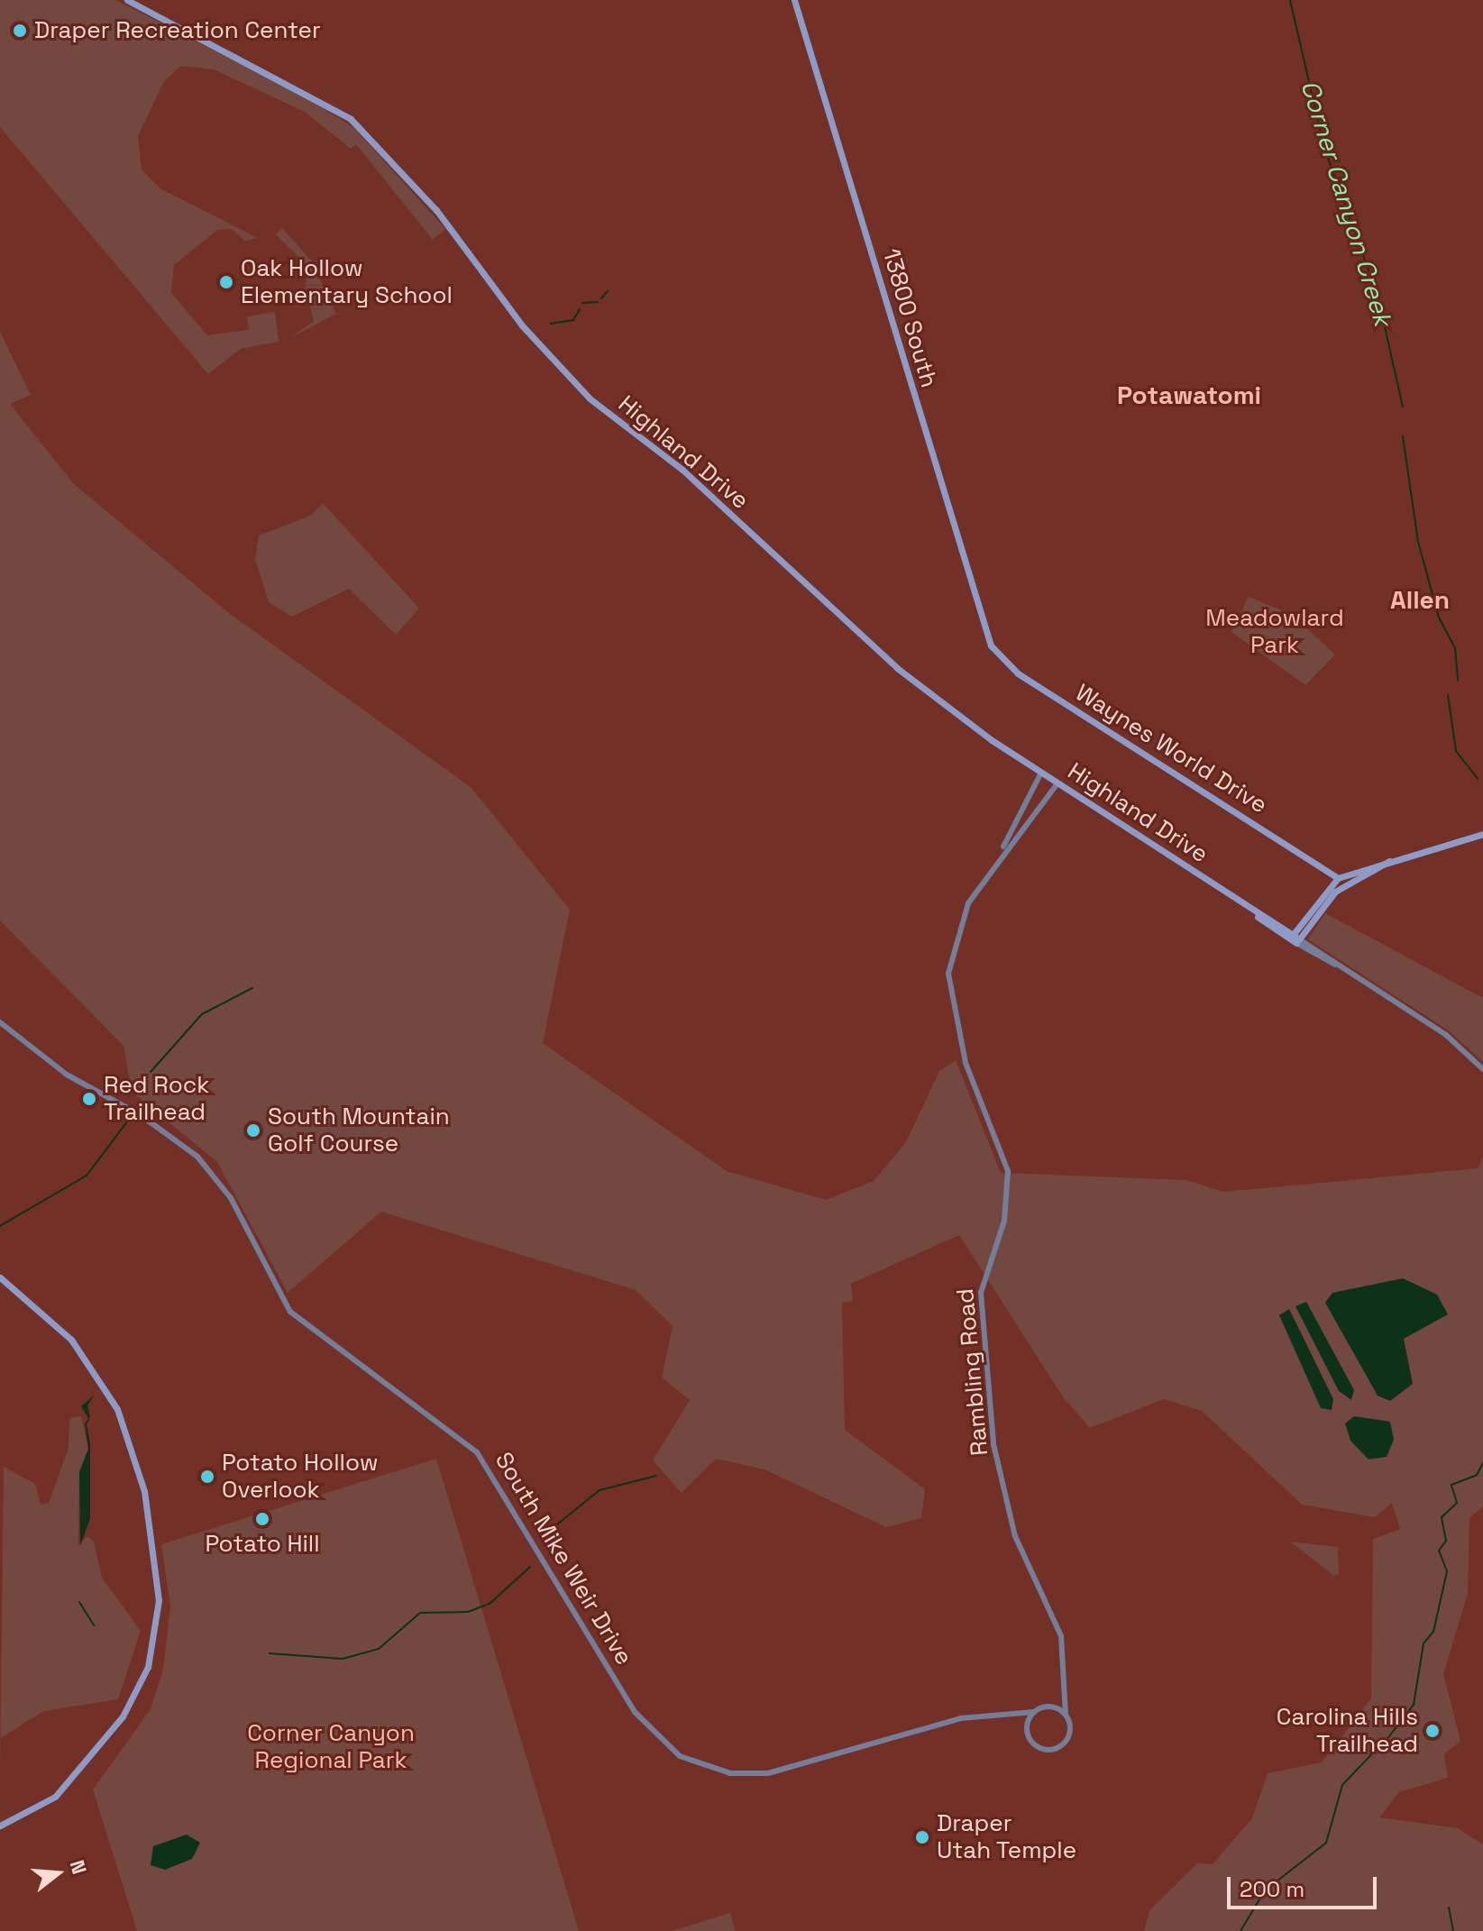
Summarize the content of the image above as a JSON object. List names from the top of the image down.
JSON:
{
  "streets": {
    "main road": ["13800 South", "Highland Drive", "Waynes World Drive"],
    "street": ["Rambling Road", "South Mike Weir Drive"]
  },
  "crossings": [
    ["13800 South", "Waynes World Drive"],
    ["Highland Drive", "Rambling Road"],
    ["Rambling Road", "South Mike Weir Drive"]
  ],
  "districts": ["Potawatomi", "Allen"],
  "water": ["Corner Canyon Creek"],
  "parks": ["Meadowlard Park", "Corner Canyon Regional Park"],
  "places": [
    "Draper Recreation Center",
    "Oak Hollow Elementary School",
    "Red Rock Trailhead",
    "South Mountain Golf Course",
    "Potato Hollow Overlook",
    "Potato Hill",
    "Carolina Hills Trailhead",
    "Draper Utah Temple"
  ],
  "scale_bar": "200 m",
  "north": "right"
}
